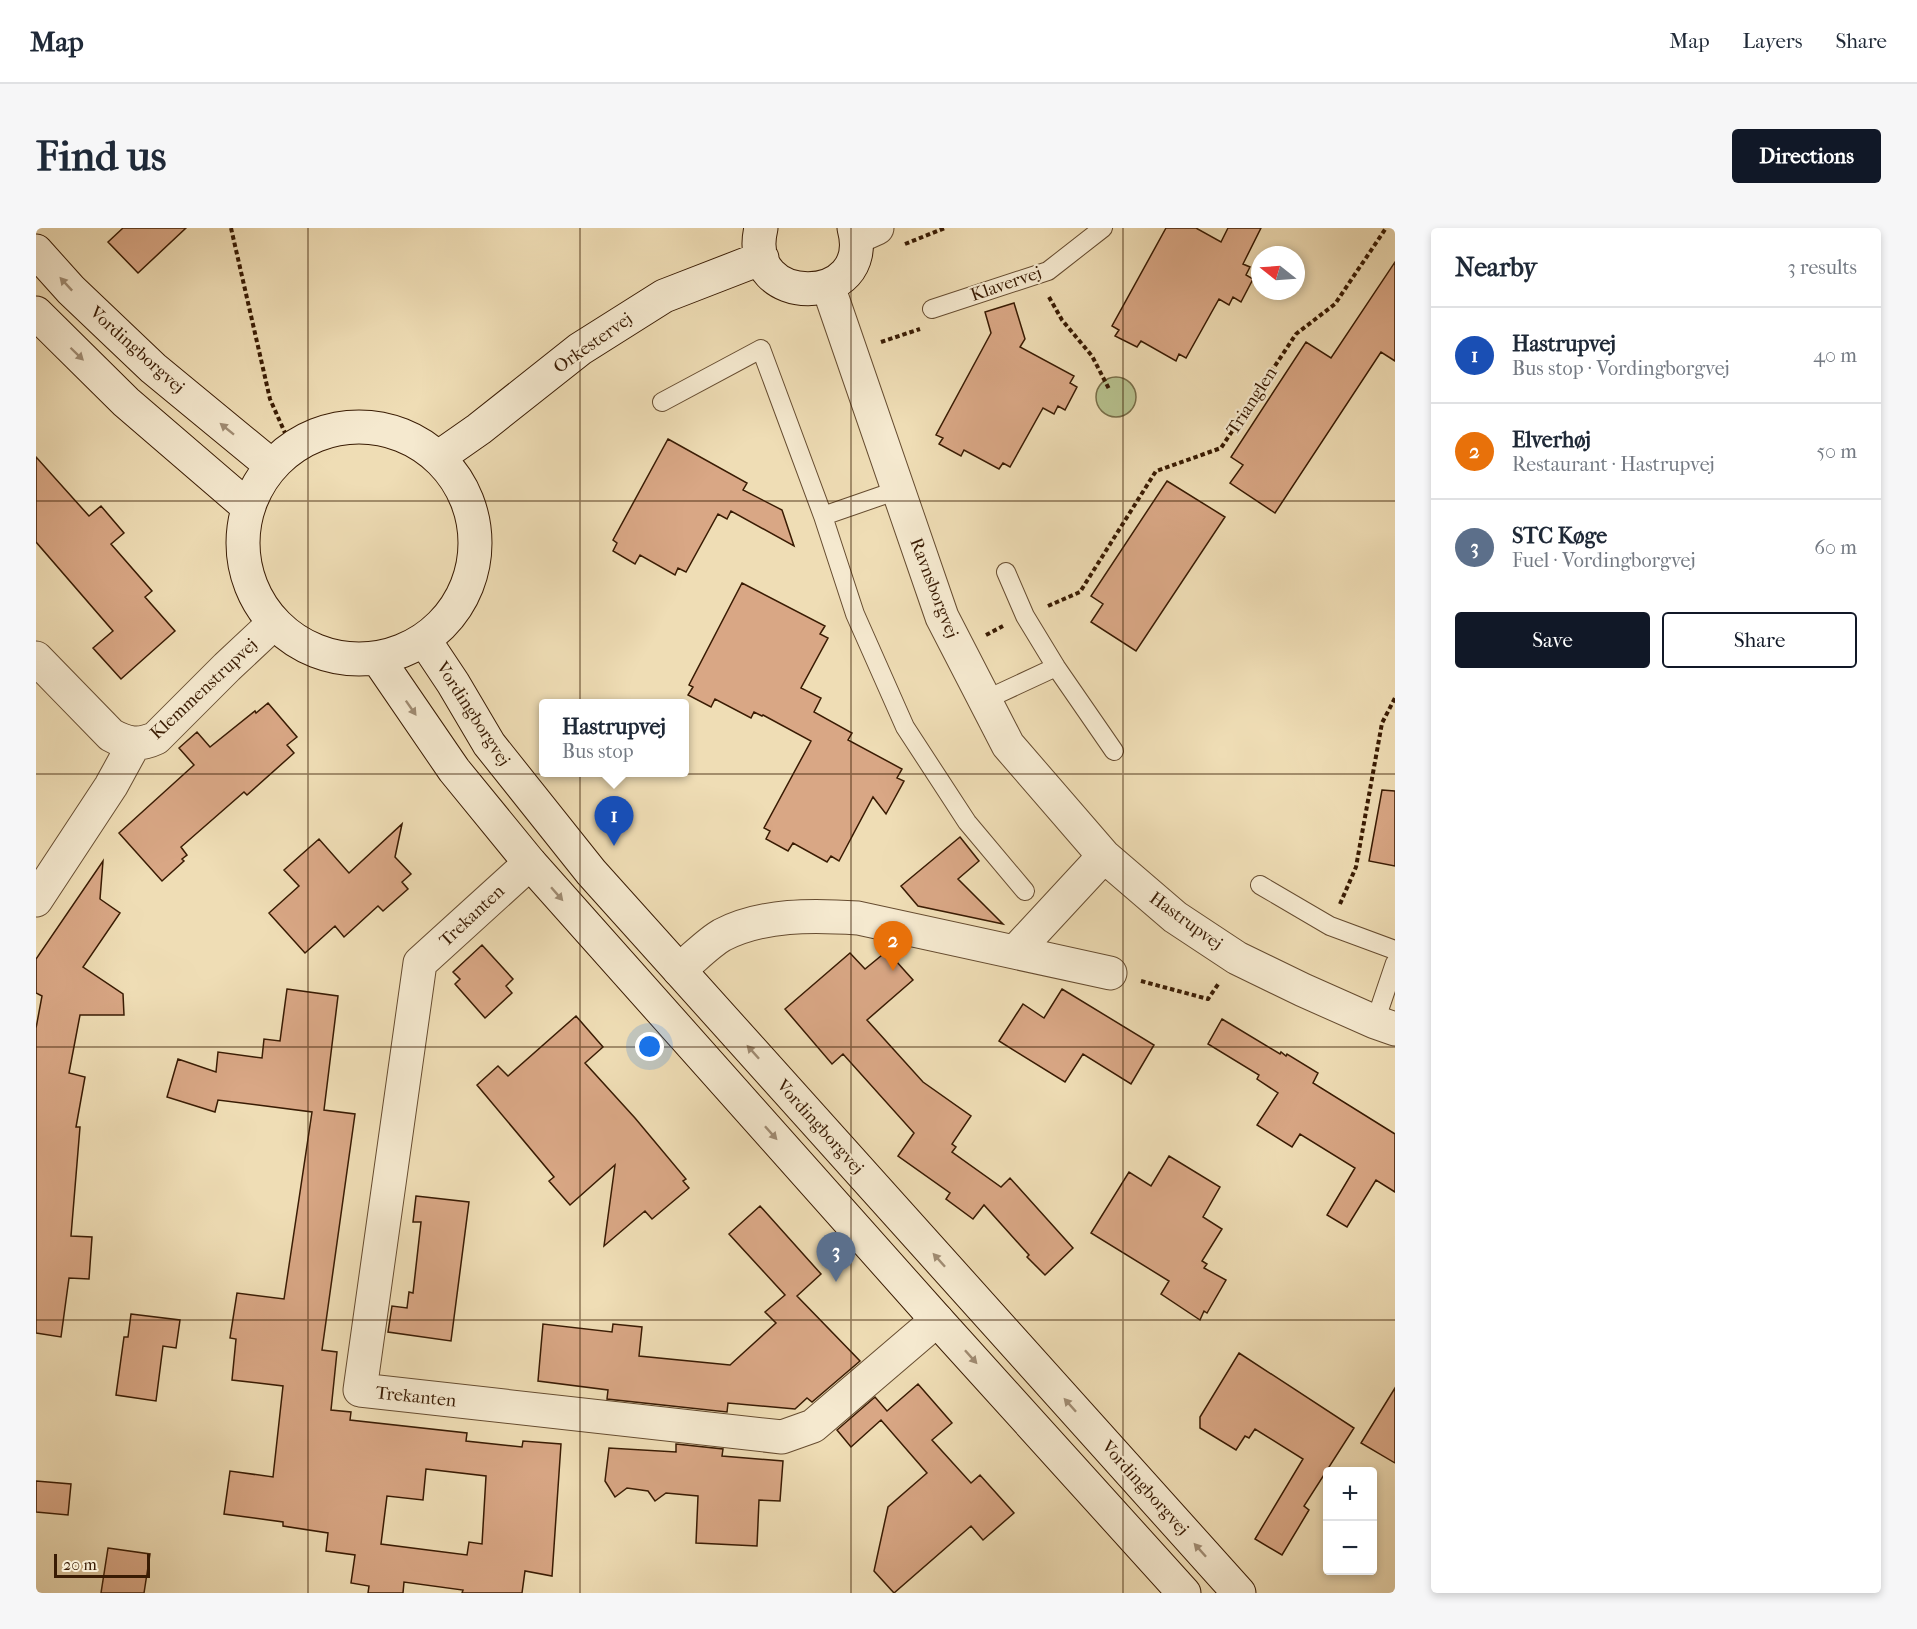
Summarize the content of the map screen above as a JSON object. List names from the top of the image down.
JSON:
{
  "streets": {
    "main road": [
      "Orkestervej",
      "Vordingborgvej",
      "Ravnsborgvej",
      "Klemmenstrupvej",
      "Trekanten",
      "Hastrupvej"
    ],
    "lane": ["Klavervej"],
    "path": ["Trianglen"]
  },
  "crossings": [
    ["Trianglen", "Ravnsborgvej"],
    ["Ravnsborgvej", "Hastrupvej"]
  ],
  "scale_bar": "20 m",
  "north": "left",
  "page": {
    "header": "Map",
    "nav": ["Map", "Layers", "Share"],
    "buttons": [
      "Directions",
      ["Save", "Share"]
    ],
    "title": "Find us",
    "heading": ["Nearby", "3 results"],
    "list": [
      {
        "mark": "1",
        "name": "Hastrupvej",
        "note": "Bus stop · Vordingborgvej",
        "value": "40 m"
      },
      {
        "mark": "2",
        "name": "Elverhøj",
        "note": "Restaurant · Hastrupvej",
        "value": "50 m"
      },
      {
        "mark": "3",
        "name": "STC Køge",
        "note": "Fuel · Vordingborgvej",
        "value": "60 m"
      }
    ],
    "popup": ["Hastrupvej", "Bus stop"],
    "pins": ["1", "2", "3"],
    "map_buttons": ["+", "−"],
    "scale": "20 m"
  }
}
